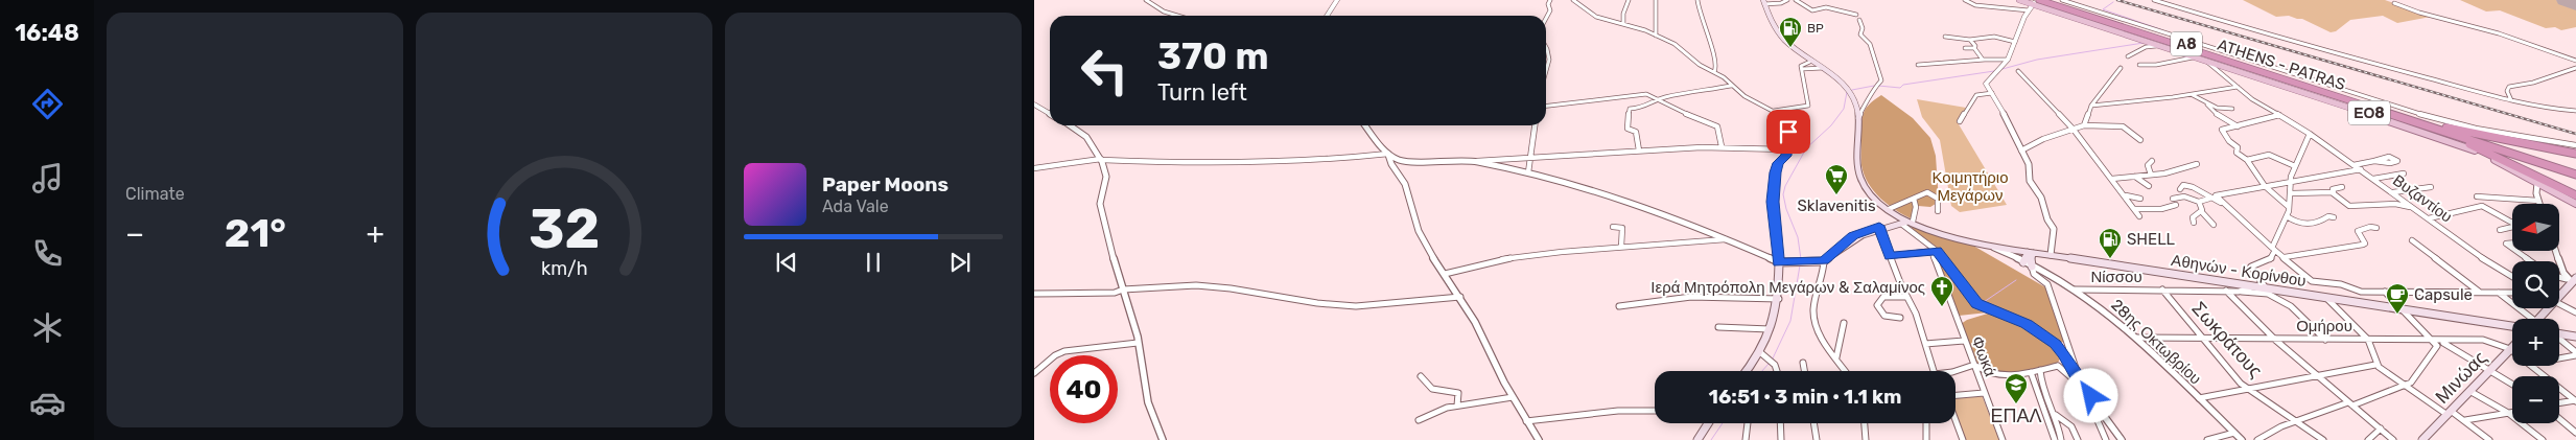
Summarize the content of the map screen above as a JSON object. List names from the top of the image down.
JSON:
{
  "streets": {
    "highway": ["Α8", "ATHENS - PATRAS"],
    "main road": ["ΕΟ8", "Αθηνών - Κορίνθου", "Μινώας"],
    "street": [
      "Βυζαντίου",
      "Νίσσου",
      "Ομήρου",
      "Σωκράτους",
      "28ης Οκτωβρίου",
      "Φωκά"
    ]
  },
  "crossings": [
    ["ATHENS - PATRAS", "ΕΟ8"],
    ["ΕΟ8", "Βυζαντίου"],
    ["Αθηνών - Κορίνθου", "Νίσσου"],
    ["Αθηνών - Κορίνθου", "28ης Οκτωβρίου"],
    ["Νίσσου", "Σωκράτους"],
    ["Νίσσου", "28ης Οκτωβρίου"],
    ["Ομήρου", "Σωκράτους"],
    ["Ομήρου", "28ης Οκτωβρίου"],
    ["Ομήρου", "Μινώας"]
  ],
  "parks": ["Κοιμητήριο Μεγάρων"],
  "places": {
    "fuel station": ["BP", "SHELL"],
    "supermarket": ["Sklavenitis"],
    "church": ["Ιερά Μητρόπολη Μεγάρων & Σαλαμίνος"],
    "cafe": ["Capsule"],
    "school or university": ["ΕΠΑΛ"]
  },
  "north": "left",
  "page": {
    "tabs": "16:48",
    "tile": "Climate",
    "turn": ["370 m", "Turn left"],
    "song": ["Paper Moons", "Ada Vale"],
    "map_buttons": ["+", "−"],
    "heat": ["−", "21°", "+"],
    "limit": "40",
    "trip": "16:51 · 3 min · 1.1 km",
    "gauge": ["32", "km/h"]
  }
}
